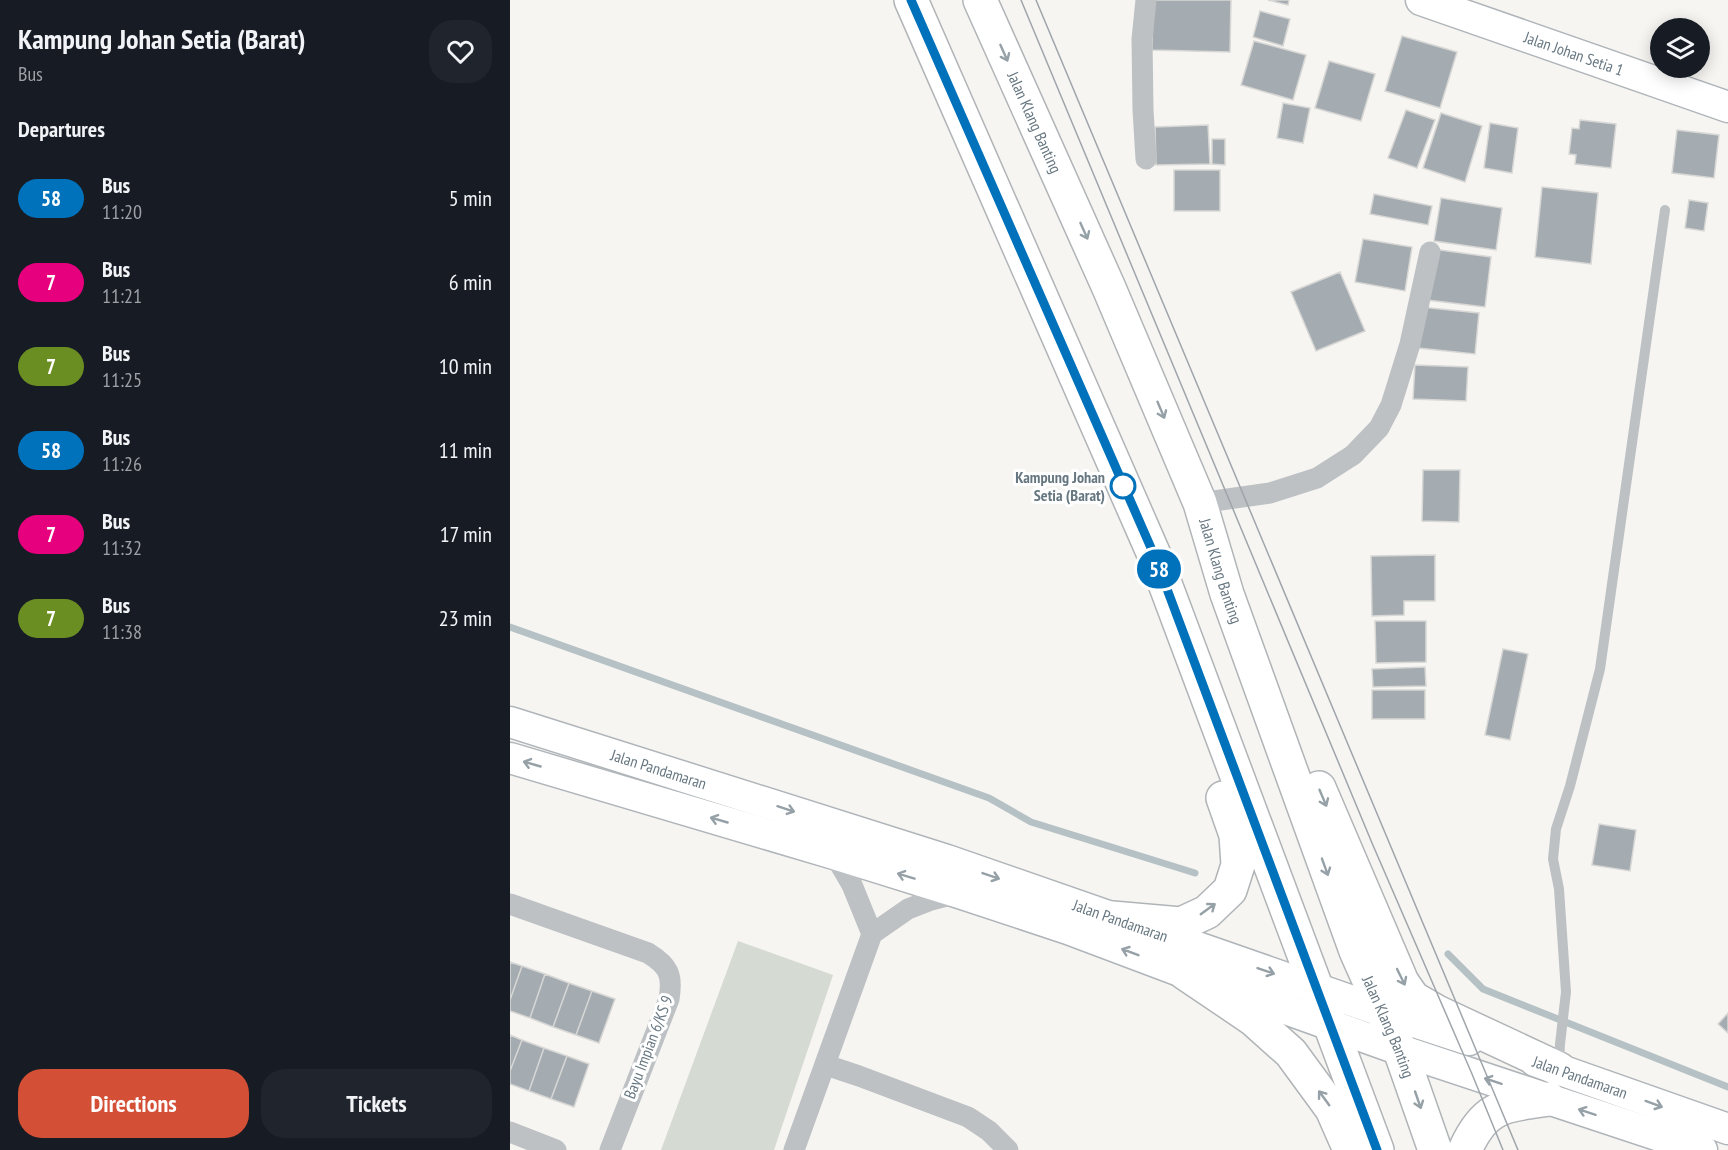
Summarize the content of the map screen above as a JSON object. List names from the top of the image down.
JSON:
{
  "streets": {
    "highway": ["Jalan Klang Banting"],
    "main road": ["Jalan Johan Setia 1", "Jalan Pandamaran"],
    "street": ["Bayu Impian 6/KS 9"]
  },
  "crossings": [
    ["Jalan Klang Banting", "Jalan Pandamaran"]
  ],
  "places": ["Kampung Johan Setia (Barat)"],
  "lines": ["bus line 58"],
  "page": {
    "heading": [
      ["Kampung Johan Setia (Barat)", "Bus"],
      "Departures"
    ],
    "on_map": "58",
    "list": [
      {
        "mark": "58",
        "name": "Bus",
        "note": "11:20",
        "value": "5 min"
      },
      {
        "mark": "7",
        "name": "Bus",
        "note": "11:21",
        "value": "6 min"
      },
      {
        "mark": "7",
        "name": "Bus",
        "note": "11:25",
        "value": "10 min"
      },
      {
        "mark": "58",
        "name": "Bus",
        "note": "11:26",
        "value": "11 min"
      },
      {
        "mark": "7",
        "name": "Bus",
        "note": "11:32",
        "value": "17 min"
      },
      {
        "mark": "7",
        "name": "Bus",
        "note": "11:38",
        "value": "23 min"
      }
    ],
    "buttons": ["Directions", "Tickets"]
  }
}
